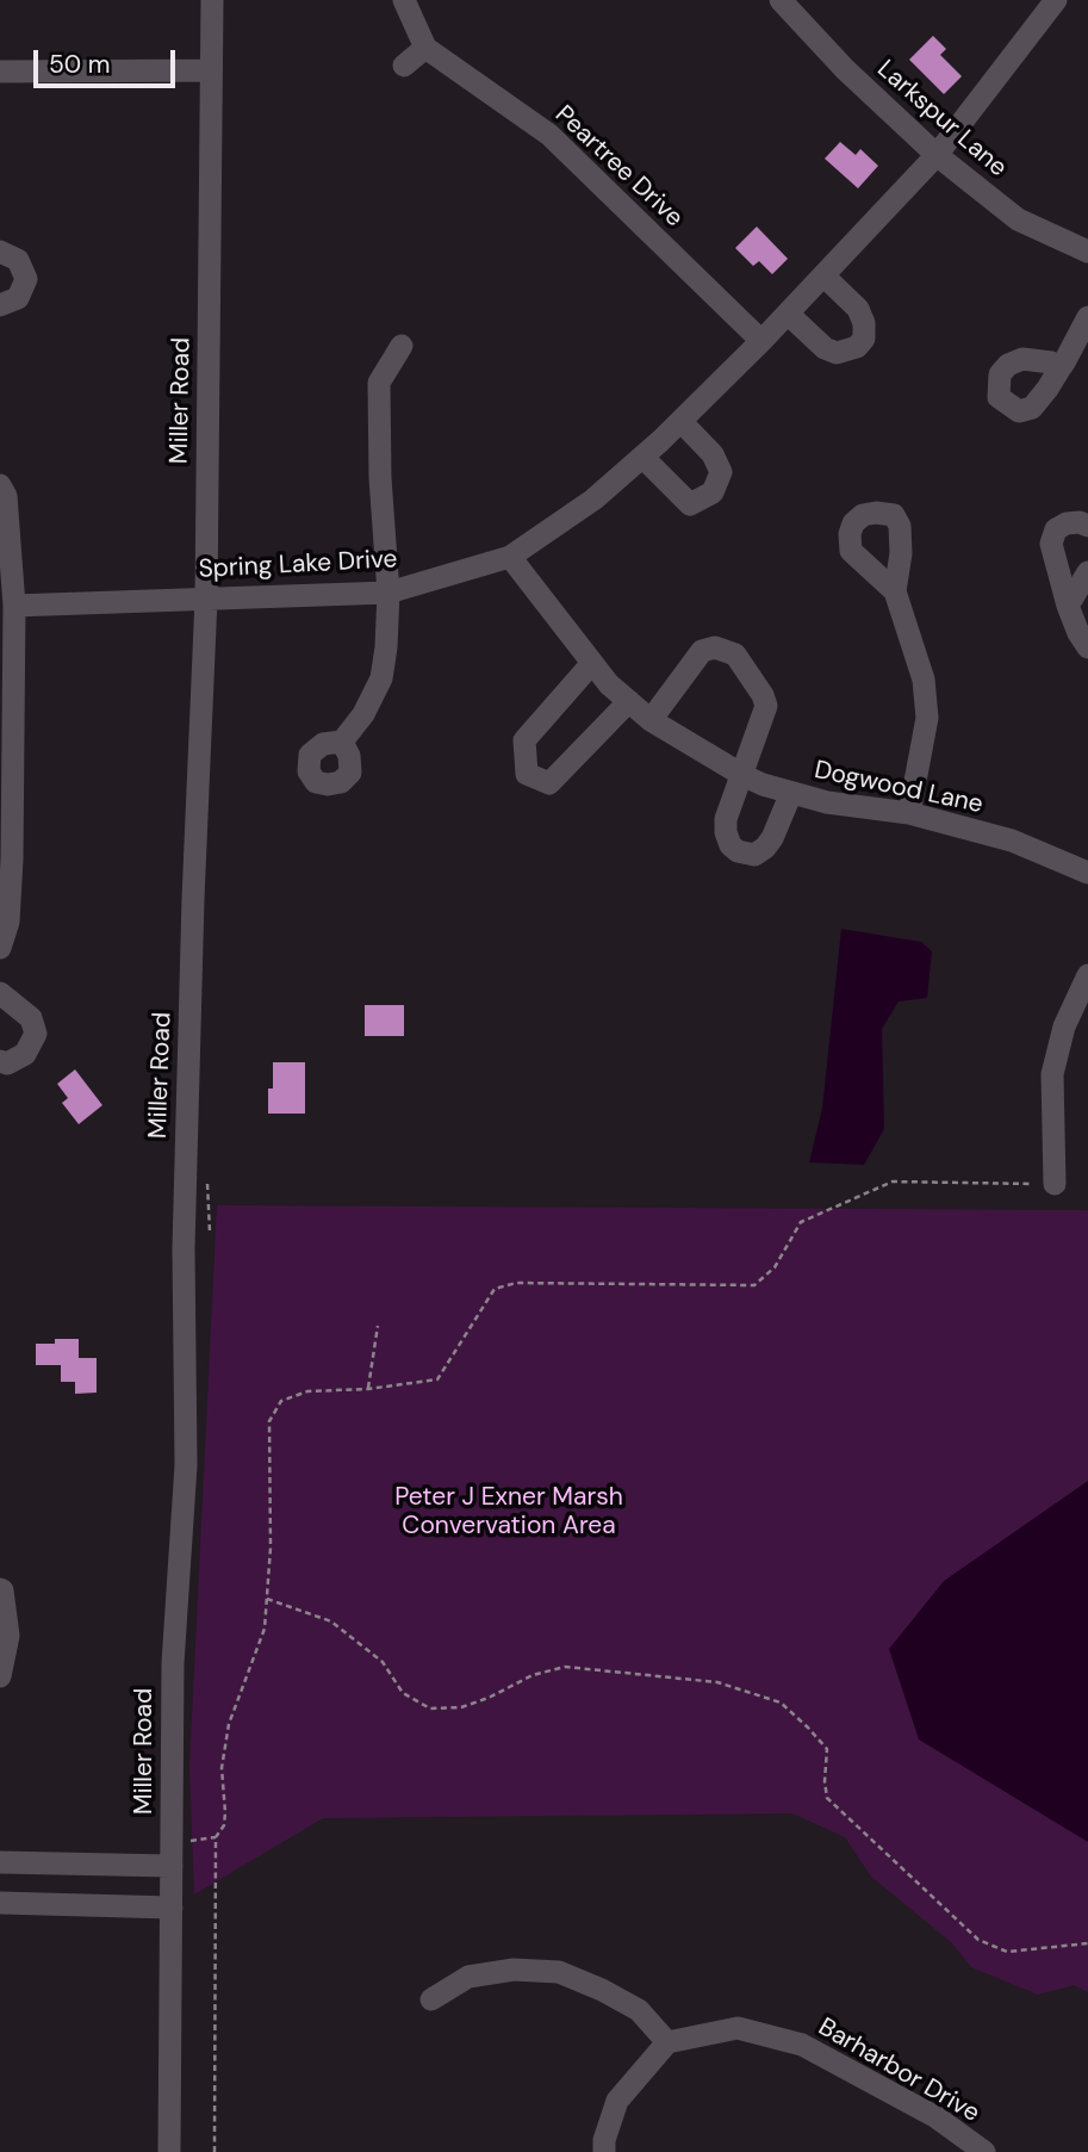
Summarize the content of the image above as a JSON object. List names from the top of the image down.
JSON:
{
  "streets": {
    "street": [
      "Larkspur Lane",
      "Peartree Drive",
      "Miller Road",
      "Spring Lake Drive",
      "Dogwood Lane",
      "Barharbor Drive"
    ]
  },
  "crossings": [
    ["Larkspur Lane", "Spring Lake Drive"],
    ["Peartree Drive", "Spring Lake Drive"],
    ["Miller Road", "Spring Lake Drive"],
    ["Spring Lake Drive", "Dogwood Lane"]
  ],
  "parks": ["Peter J Exner Marsh Convervation Area"],
  "scale_bar": "50 m"
}
